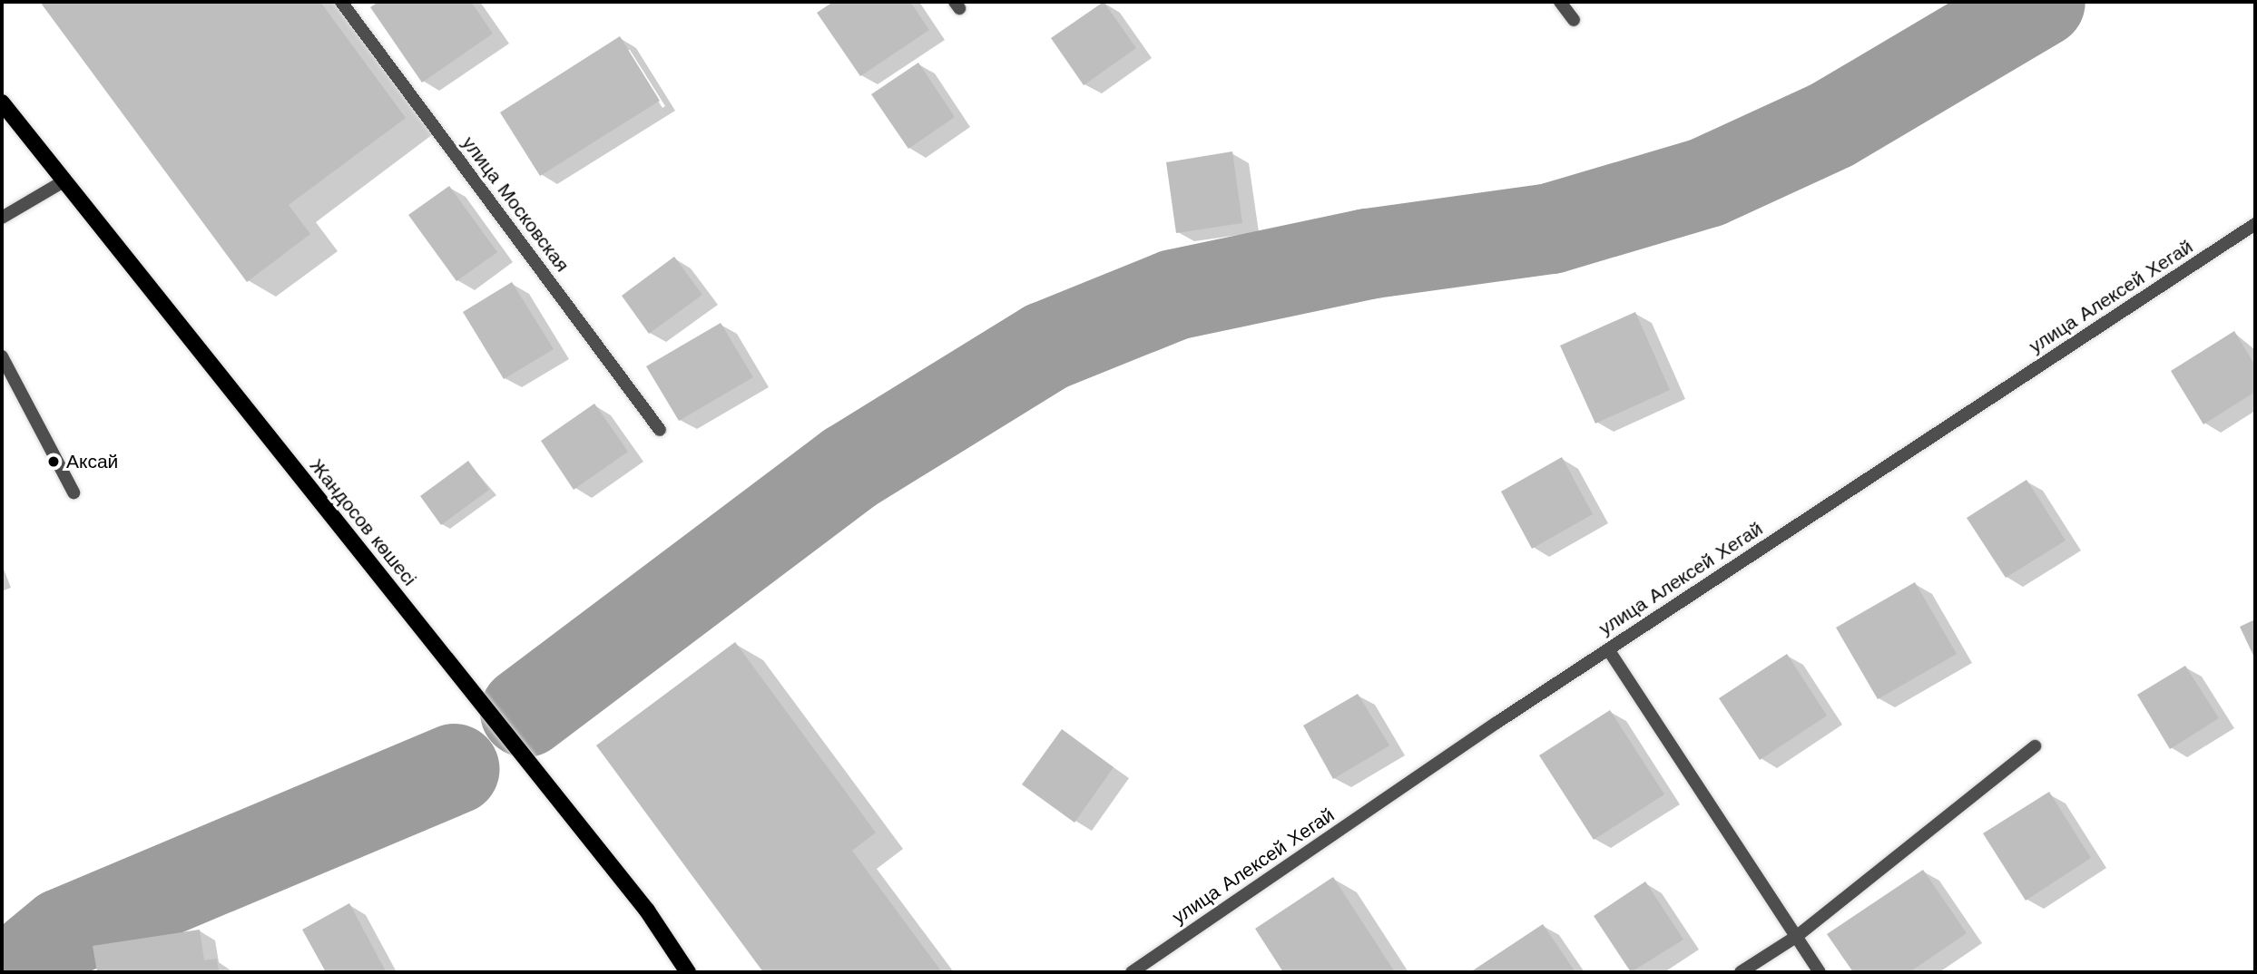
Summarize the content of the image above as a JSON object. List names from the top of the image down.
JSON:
{
  "streets": {
    "main road": ["Жандосов көшесі"],
    "street": ["улица Московская", "улица Алексей Хегай"]
  },
  "places": ["Аксай"]
}
